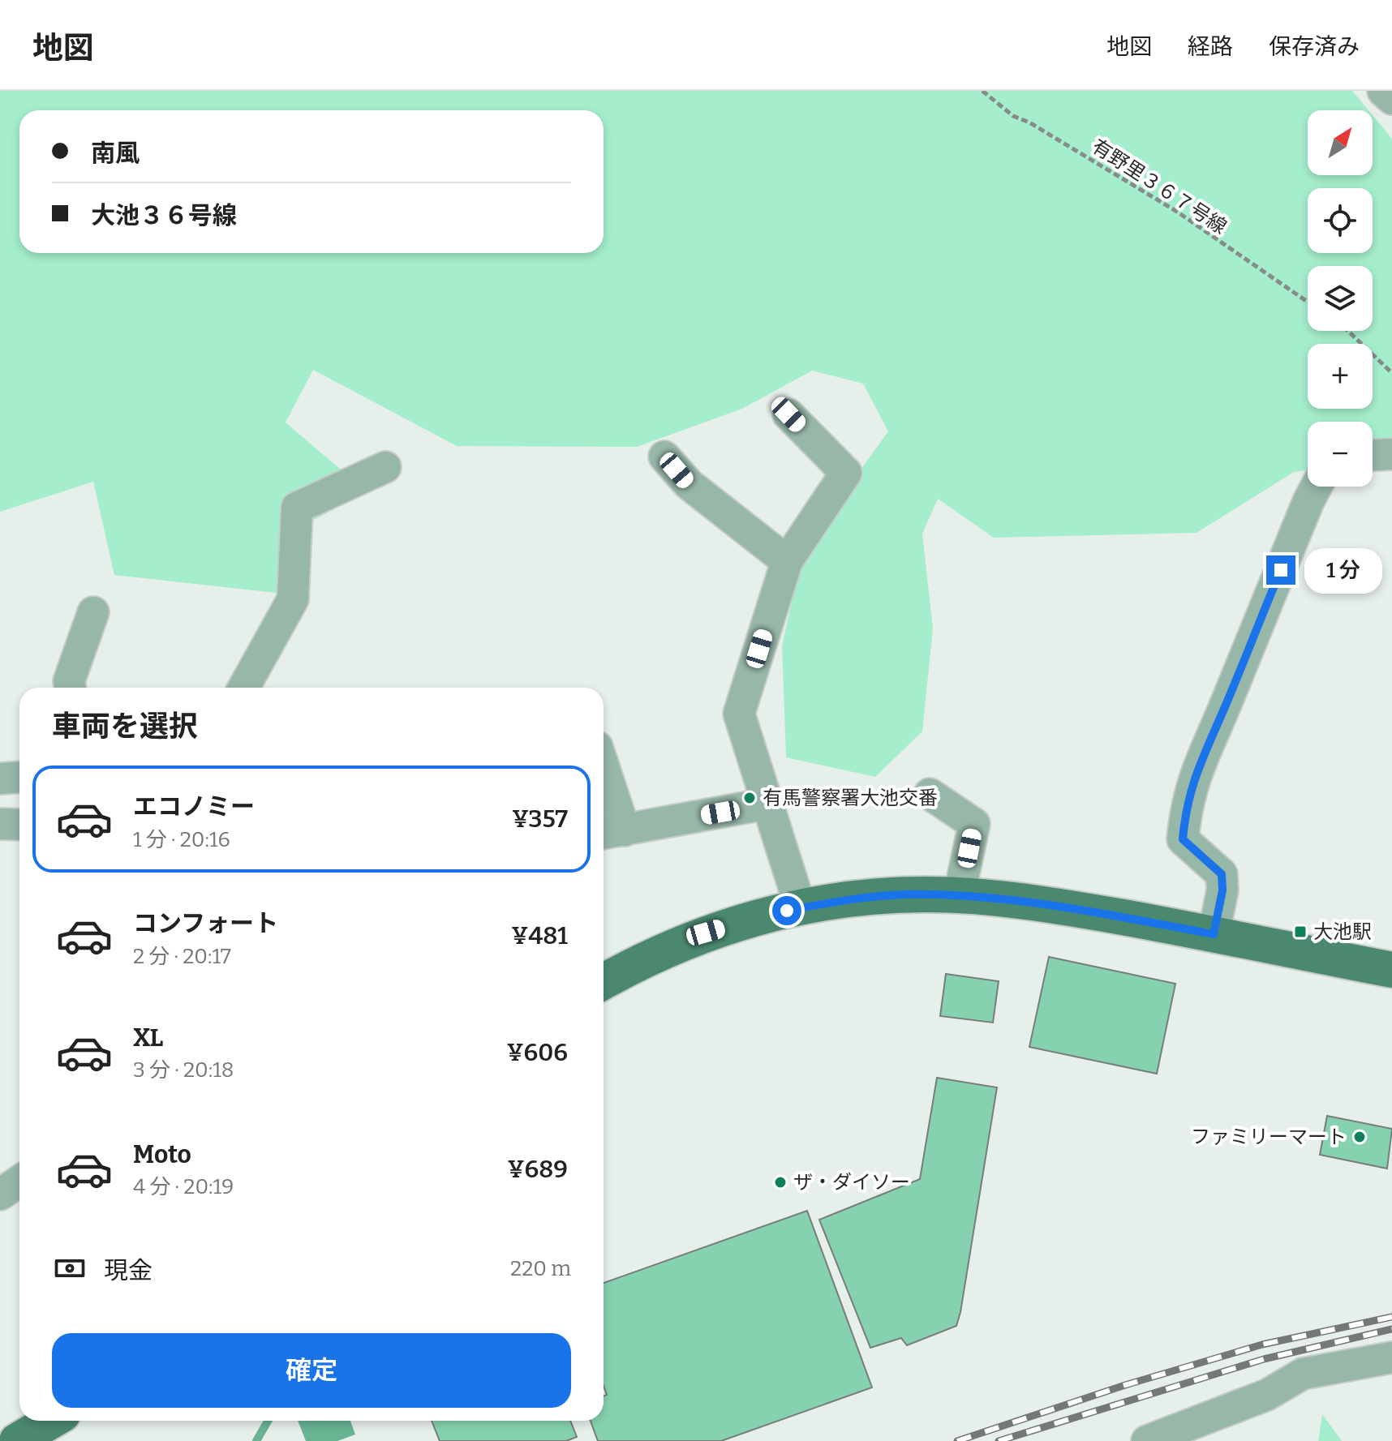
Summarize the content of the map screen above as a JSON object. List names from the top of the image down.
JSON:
{
  "streets": {
    "path": ["有野里３６７号線"]
  },
  "places": {
    "other": ["有馬警察署大池交番", "ファミリーマート", "ザ・ダイソー"],
    "transit": ["大池駅"]
  },
  "north": "top right",
  "page": {
    "header": "地図",
    "nav": ["地図", "経路", "保存済み"],
    "map_buttons": ["+", "−"],
    "banner": ["南風", "大池３６号線"],
    "bubble": "1 分",
    "heading": "車両を選択",
    "list": [
      {
        "name": "エコノミー",
        "note": "1 分 · 20:16",
        "value": "¥357"
      },
      {
        "name": "コンフォート",
        "note": "2 分 · 20:17",
        "value": "¥481"
      },
      {
        "name": "XL",
        "note": "3 分 · 20:18",
        "value": "¥606"
      },
      {
        "name": "Moto",
        "note": "4 分 · 20:19",
        "value": "¥689"
      }
    ],
    "pay": ["現金", "220 m"],
    "buttons": "確定"
  }
}
